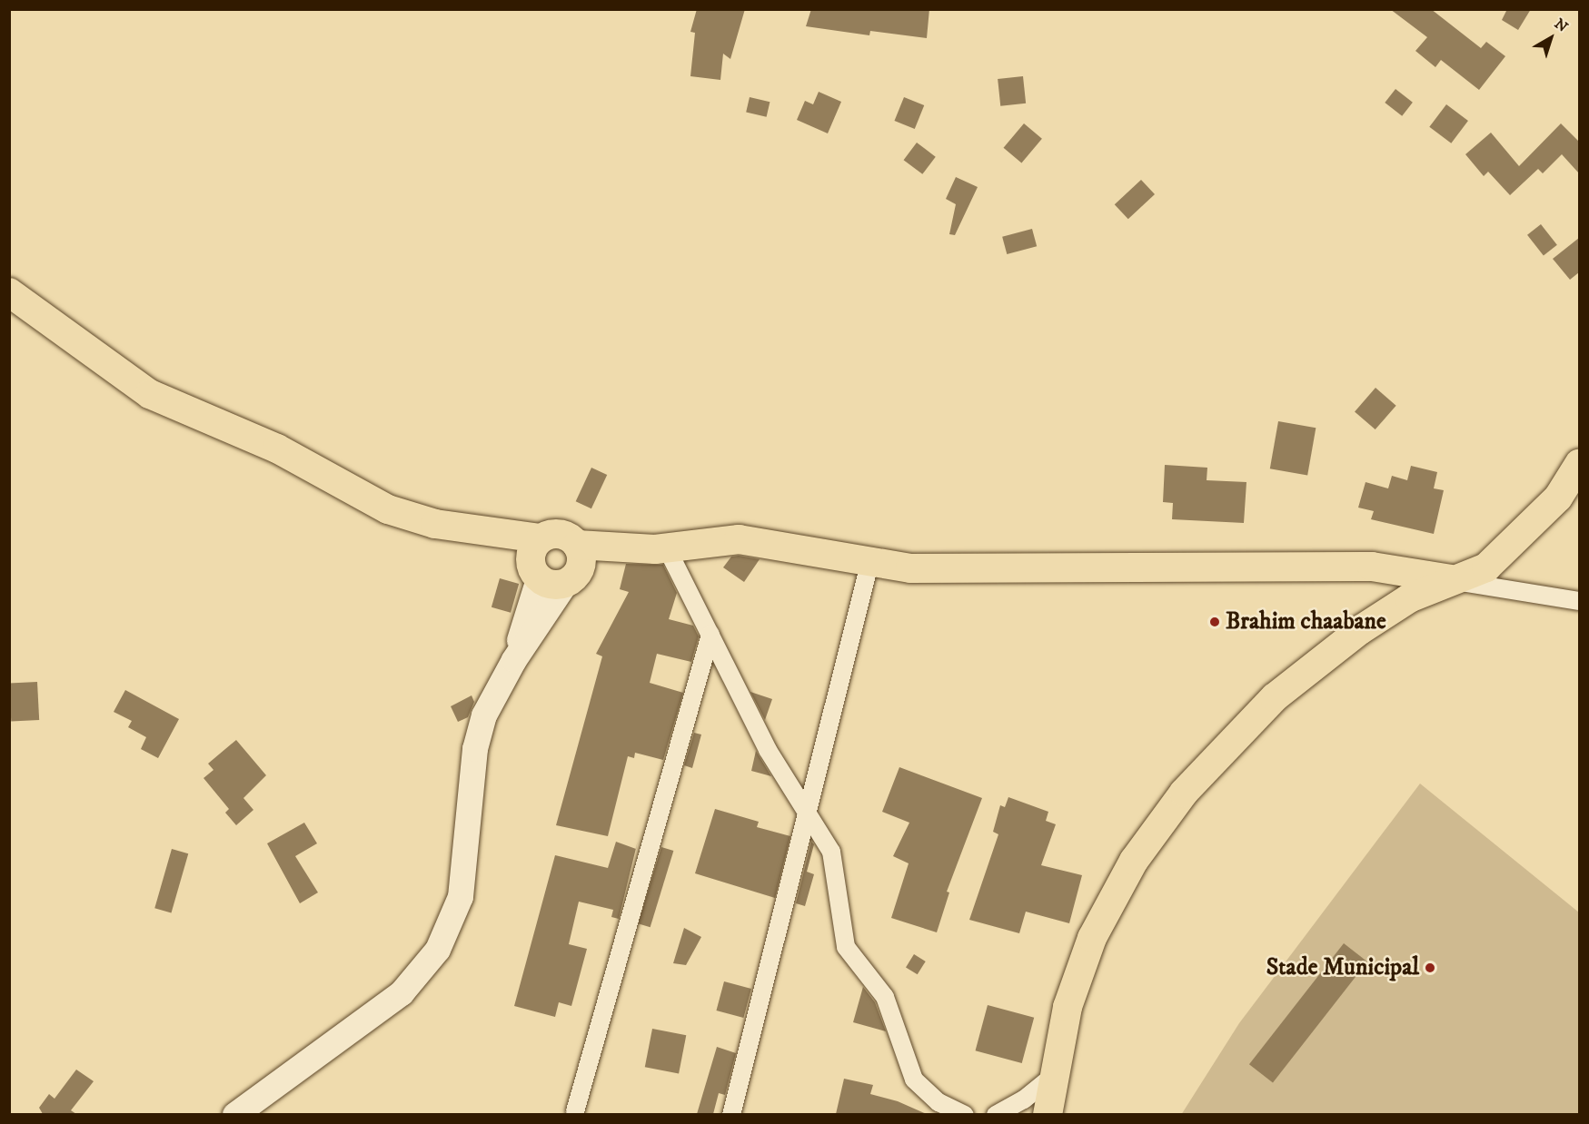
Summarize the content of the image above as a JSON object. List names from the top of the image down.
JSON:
{
  "places": ["Brahim chaabane", "Stade Municipal"],
  "north": "top right"
}
